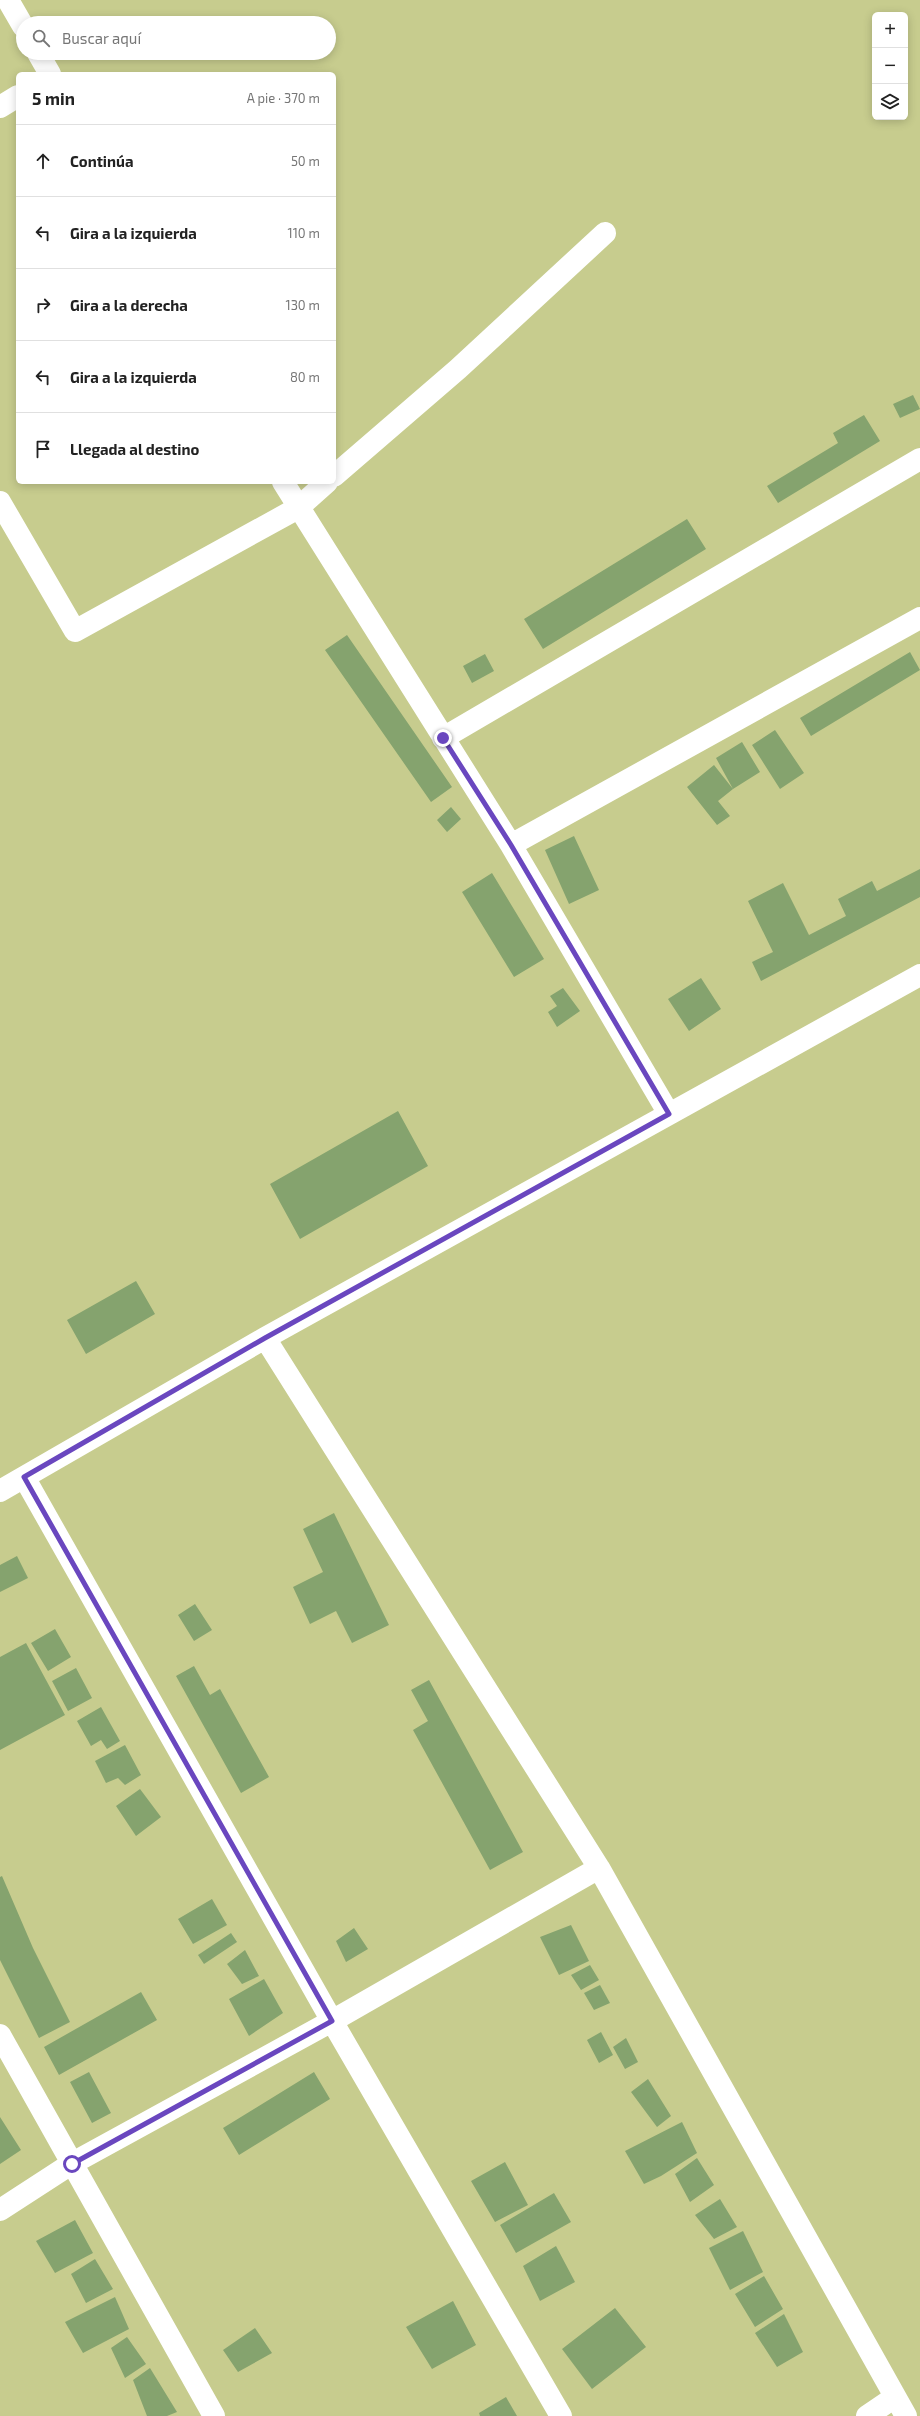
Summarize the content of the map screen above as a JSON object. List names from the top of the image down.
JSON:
{
  "page": {
    "map_buttons": ["+", "−"],
    "search": "Buscar aquí",
    "heading": ["5 min", "A pie · 370 m"],
    "list": [
      ["Continúa", "50 m"],
      ["Gira a la izquierda", "110 m"],
      ["Gira a la derecha", "130 m"],
      ["Gira a la izquierda", "80 m"],
      "Llegada al destino"
    ]
  }
}
